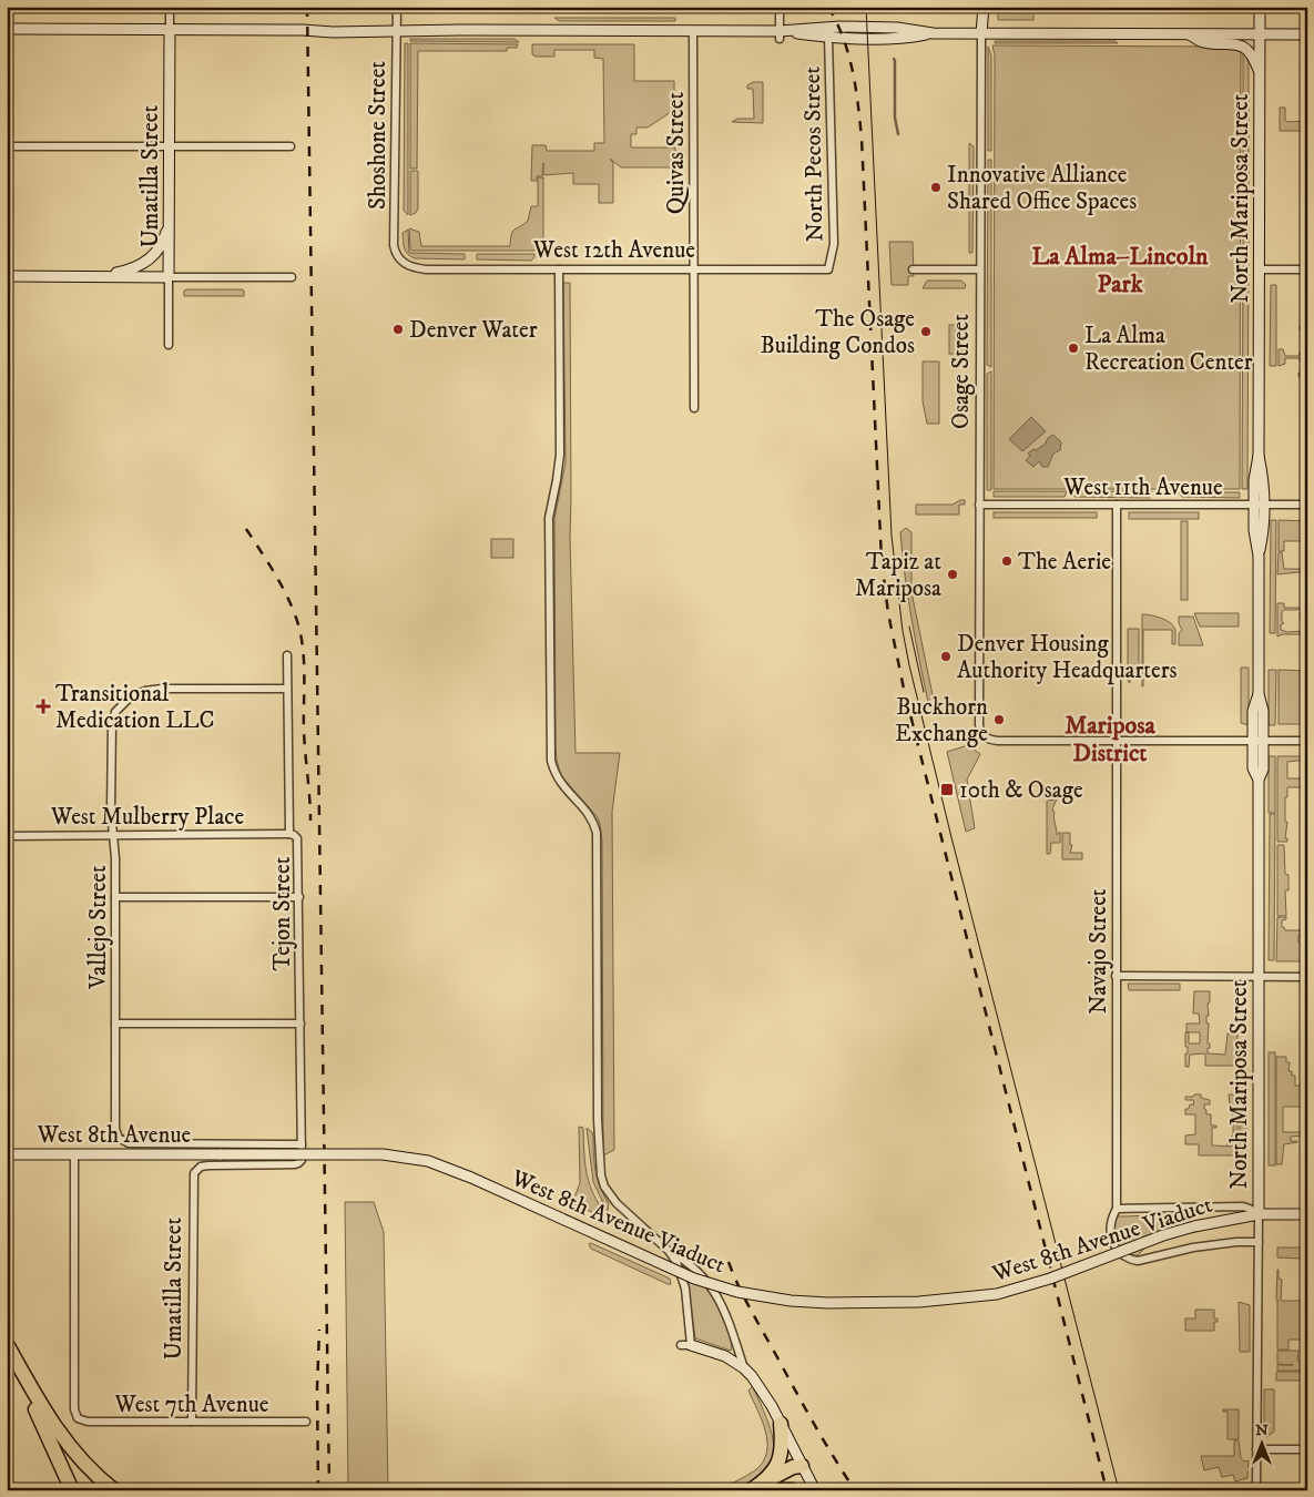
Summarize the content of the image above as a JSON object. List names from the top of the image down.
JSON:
{
  "streets": {
    "street": [
      "Shoshone Street",
      "Quivas Street",
      "North Pecos Street",
      "Umatilla Street",
      "North Mariposa Street",
      "West 12th Avenue",
      "Osage Street",
      "West 11th Avenue",
      "West Mulberry Place",
      "Tejon Street",
      "Vallejo Street",
      "Navajo Street",
      "West 8th Avenue",
      "West 8th Avenue Viaduct",
      "West 7th Avenue"
    ]
  },
  "crossings": [
    ["Shoshone Street", "West 12th Avenue"],
    ["Quivas Street", "West 12th Avenue"],
    ["North Pecos Street", "West 12th Avenue"],
    ["Umatilla Street", "Tejon Street"],
    ["Umatilla Street", "West 8th Avenue"],
    ["Umatilla Street", "West 7th Avenue"],
    ["North Mariposa Street", "West 11th Avenue"],
    ["North Mariposa Street", "Navajo Street"],
    ["North Mariposa Street", "West 8th Avenue Viaduct"],
    ["Osage Street", "West 11th Avenue"],
    ["Osage Street", "Navajo Street"],
    ["West 11th Avenue", "Navajo Street"],
    ["West Mulberry Place", "Tejon Street"],
    ["West Mulberry Place", "Vallejo Street"],
    ["Tejon Street", "Vallejo Street"],
    ["Tejon Street", "West 8th Avenue"],
    ["Vallejo Street", "West 8th Avenue"],
    ["West 8th Avenue", "West 8th Avenue Viaduct"],
    ["West 8th Avenue", "West 7th Avenue"]
  ],
  "districts": ["La Alma–Lincoln Park", "Mariposa District"],
  "places": {
    "other": [
      "Innovative Alliance Shared Office Spaces",
      "Denver Water",
      "The Osage Building Condos",
      "La Alma Recreation Center",
      "The Aerie",
      "Tapiz at Mariposa",
      "Denver Housing Authority Headquarters",
      "Buckhorn Exchange"
    ],
    "health": ["Transitional Medication LLC"],
    "transit": ["10th & Osage"]
  },
  "north": "top"
}
